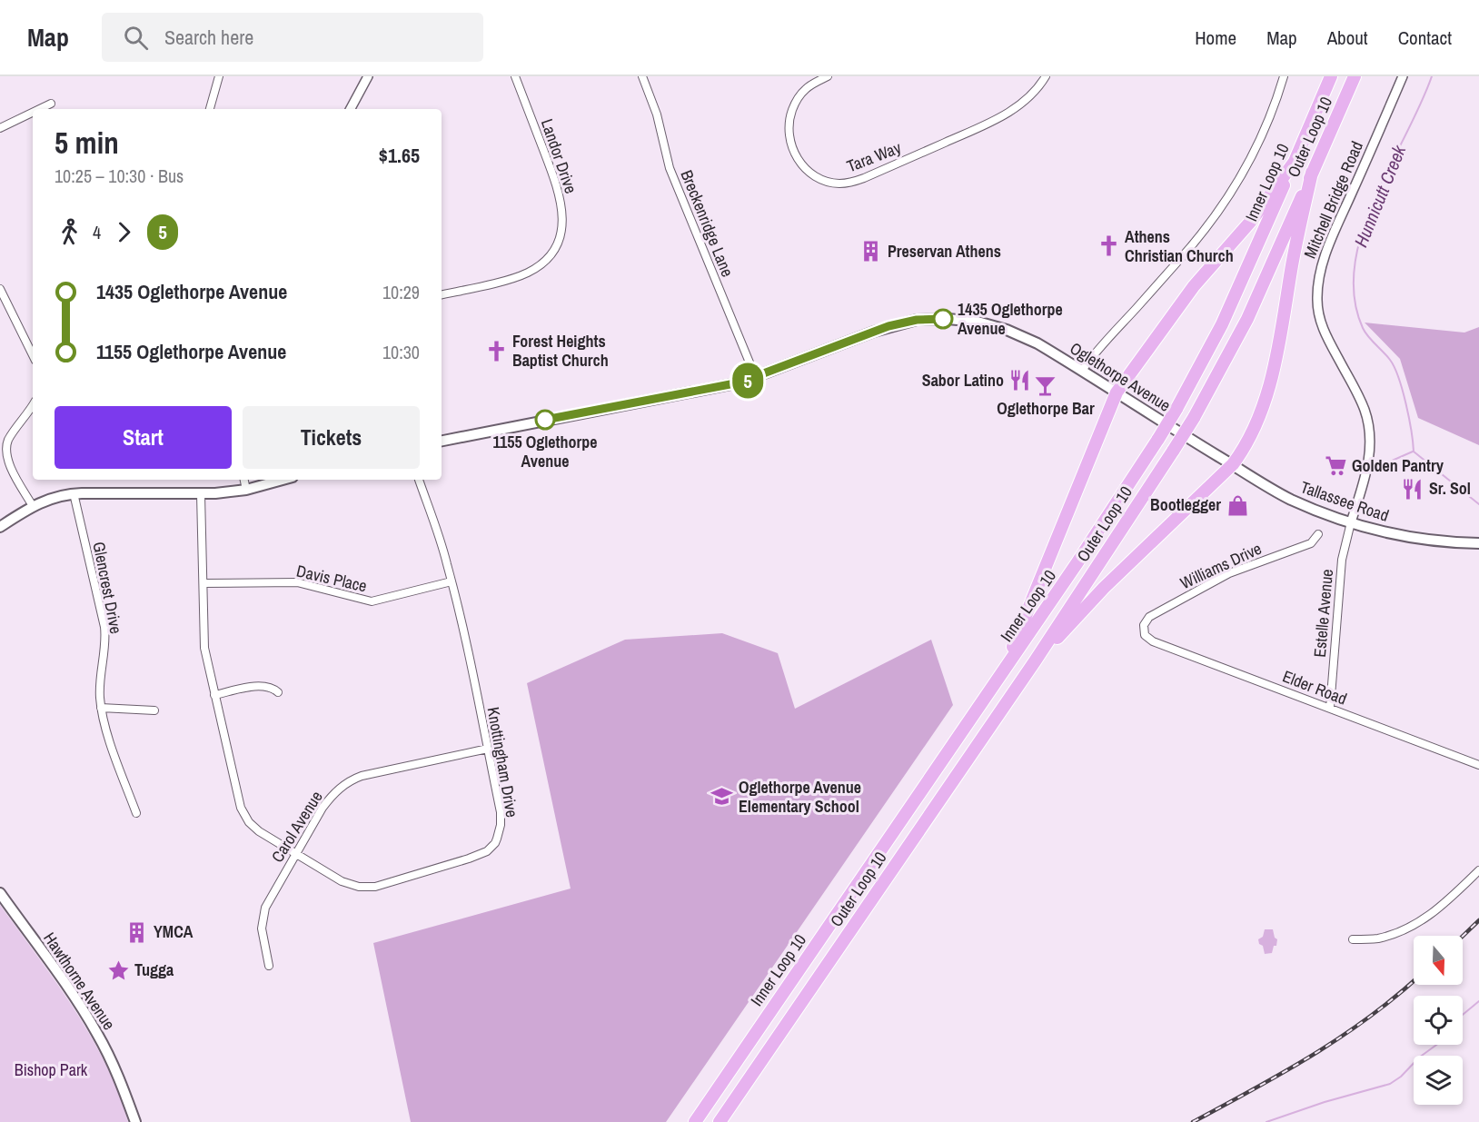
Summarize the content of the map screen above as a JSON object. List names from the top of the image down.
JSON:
{
  "streets": {
    "highway": ["Outer Loop 10", "Inner Loop 10"],
    "main road": ["Oglethorpe Avenue", "Tallassee Road", "Hawthorne Avenue"],
    "street": [
      "Landor Drive",
      "Tara Way",
      "Mitchell Bridge Road",
      "Breckenridge Lane",
      "Williams Drive",
      "Davis Place",
      "Glencrest Drive",
      "Estelle Avenue",
      "Elder Road",
      "Knottingham Drive",
      "Carol Avenue"
    ]
  },
  "crossings": [
    ["Mitchell Bridge Road", "Tallassee Road"],
    ["Mitchell Bridge Road", "Estelle Avenue"],
    ["Breckenridge Lane", "Oglethorpe Avenue"],
    ["Oglethorpe Avenue", "Tallassee Road"],
    ["Tallassee Road", "Estelle Avenue"],
    ["Williams Drive", "Elder Road"],
    ["Davis Place", "Knottingham Drive"],
    ["Estelle Avenue", "Elder Road"],
    ["Knottingham Drive", "Carol Avenue"]
  ],
  "water": ["Hunnicutt Creek"],
  "parks": ["Bishop Park"],
  "places": {
    "church": ["Athens Christian Church", "Forest Heights Baptist Church"],
    "building": ["Preservan Athens", "YMCA"],
    "other": ["1435 Oglethorpe Avenue", "1155 Oglethorpe Avenue"],
    "restaurant": ["Sabor Latino", "Sr. Sol"],
    "bar": ["Oglethorpe Bar"],
    "supermarket": ["Golden Pantry"],
    "shop": ["Bootlegger"],
    "school or university": ["Oglethorpe Avenue Elementary School"],
    "place": ["Tugga"]
  },
  "lines": ["bus line 5"],
  "north": "bottom",
  "page": {
    "header": "Map",
    "search": "Search here",
    "nav": [
      "Home",
      "Map",
      "About",
      "Contact"
    ],
    "on_map": "5",
    "heading": ["5 min", "10:25 – 10:30 · Bus", "$1.65"],
    "legs": ["4", "5"],
    "list": [
      {
        "name": "1435 Oglethorpe Avenue",
        "value": "10:29"
      },
      {
        "name": "1155 Oglethorpe Avenue",
        "value": "10:30"
      }
    ],
    "buttons": ["Start", "Tickets"]
  }
}
